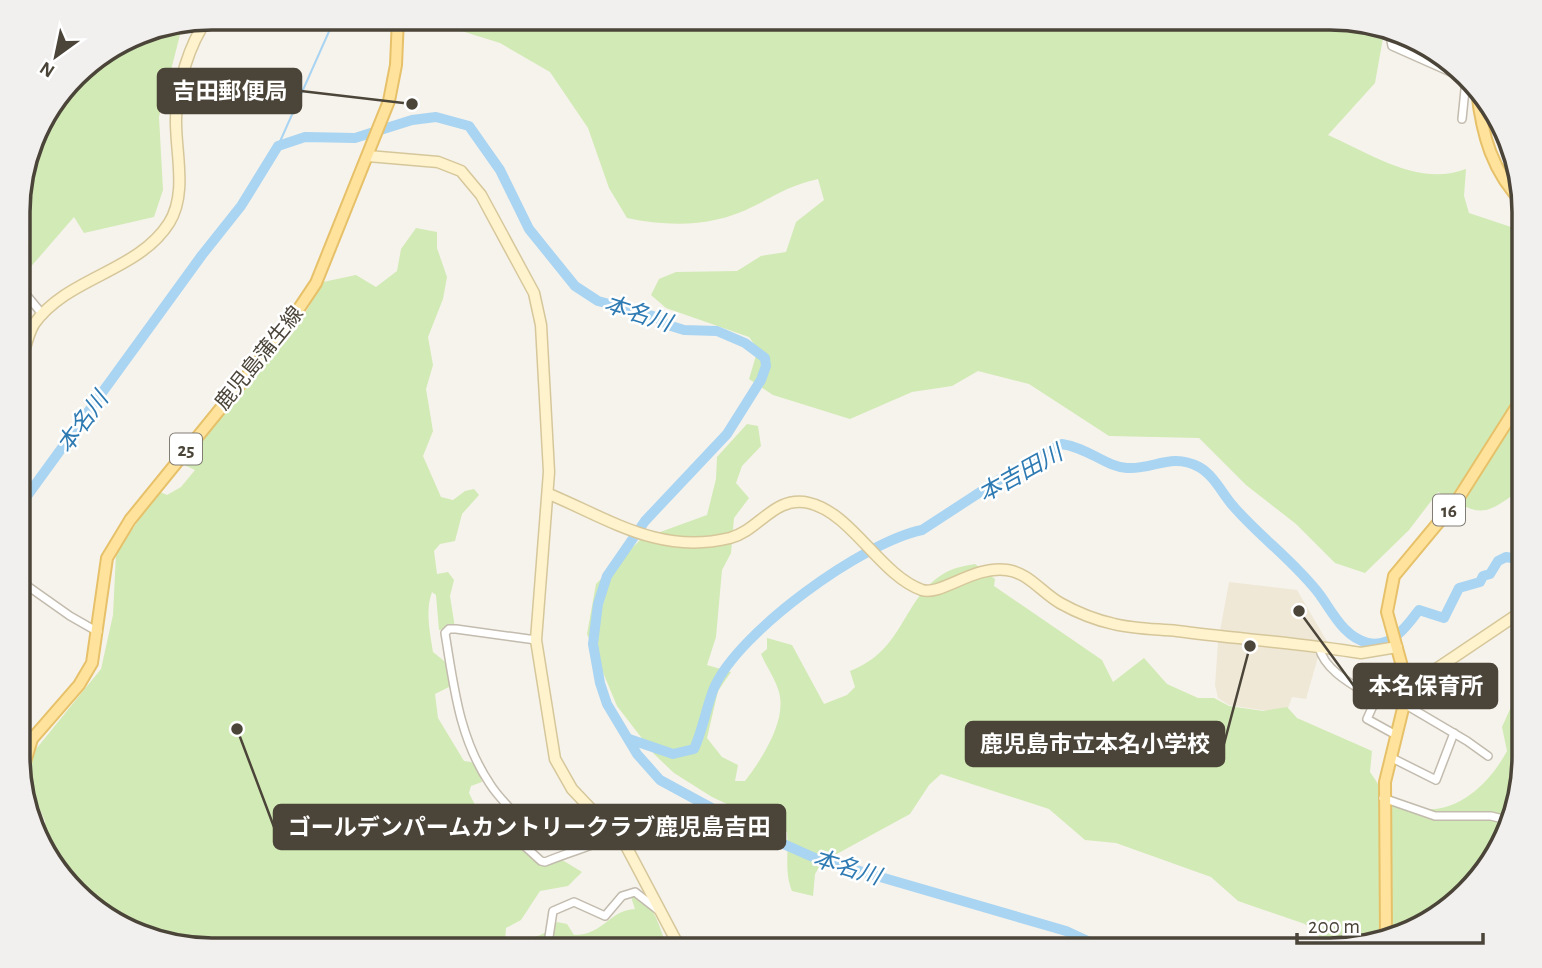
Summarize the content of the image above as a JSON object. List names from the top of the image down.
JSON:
{
  "streets": {
    "main road": ["鹿児島蒲生線", "25", "16"]
  },
  "water": ["本名川", "本吉田川"],
  "places": [
    "吉田郵便局",
    "本名保育所",
    "鹿児島市立本名小学校",
    "ゴールデンパームカントリークラブ鹿児島吉田"
  ],
  "scale_bar": "200 m",
  "north": "bottom left"
}
